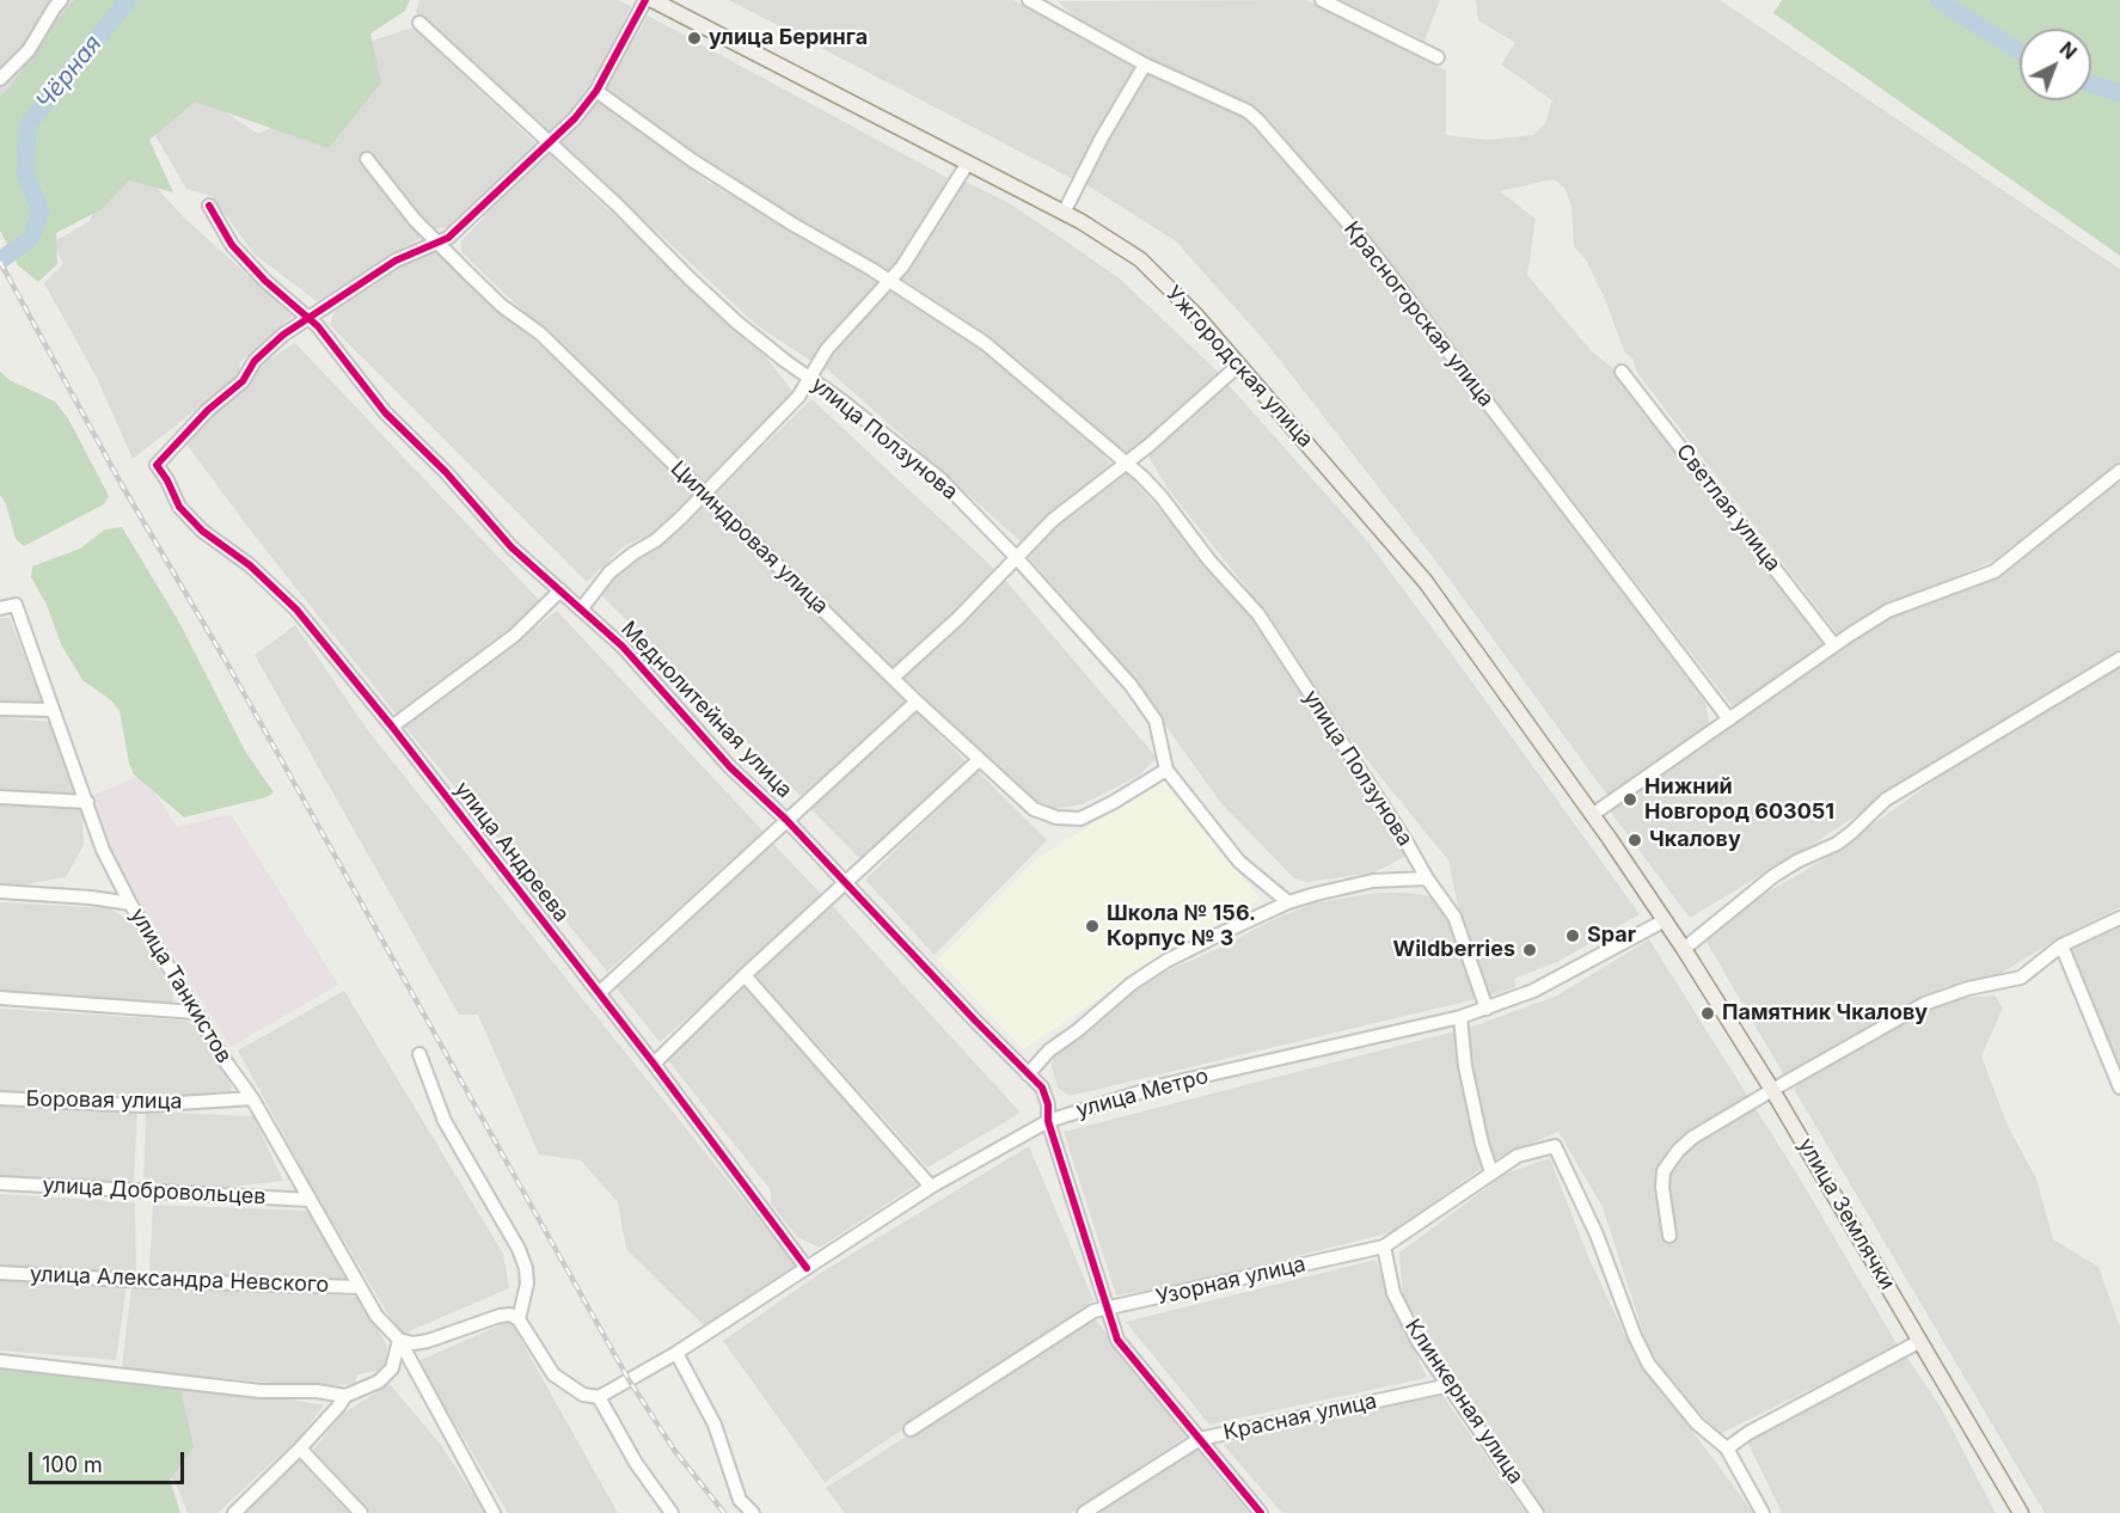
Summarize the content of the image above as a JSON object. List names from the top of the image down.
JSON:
{
  "streets": {
    "main road": ["Ужгородская улица", "улица Землячки"],
    "street": [
      "Красногорская улица",
      "улица Ползунова",
      "Светлая улица",
      "Цилиндровая улица",
      "Меднолитейная улица",
      "улица Андреева",
      "улица Танкистов",
      "улица Метро",
      "Боровая улица",
      "улица Добровольцев",
      "улица Александра Невского",
      "Узорная улица",
      "Клинкерная улица",
      "Красная улица"
    ]
  },
  "crossings": [
    ["Ужгородская улица", "улица Метро"],
    ["Ужгородская улица", "улица Землячки"],
    ["улица Ползунова", "Цилиндровая улица"],
    ["улица Ползунова", "улица Метро"],
    ["Меднолитейная улица", "улица Андреева"],
    ["Меднолитейная улица", "улица Метро"],
    ["Меднолитейная улица", "Узорная улица"],
    ["Меднолитейная улица", "Красная улица"],
    ["улица Андреева", "улица Метро"],
    ["улица Танкистов", "Боровая улица"],
    ["улица Танкистов", "улица Добровольцев"],
    ["улица Танкистов", "улица Александра Невского"],
    ["улица Метро", "улица Землячки"],
    ["Узорная улица", "Клинкерная улица"],
    ["Клинкерная улица", "Красная улица"]
  ],
  "water": ["Чёрная"],
  "places": [
    "улица Беринга",
    "Нижний Новгород 603051",
    "Чкалову",
    "Школа № 156. Корпус № 3",
    "Spar",
    "Wildberries",
    "Памятник Чкалову"
  ],
  "scale_bar": "100 m",
  "north": "top right"
}
